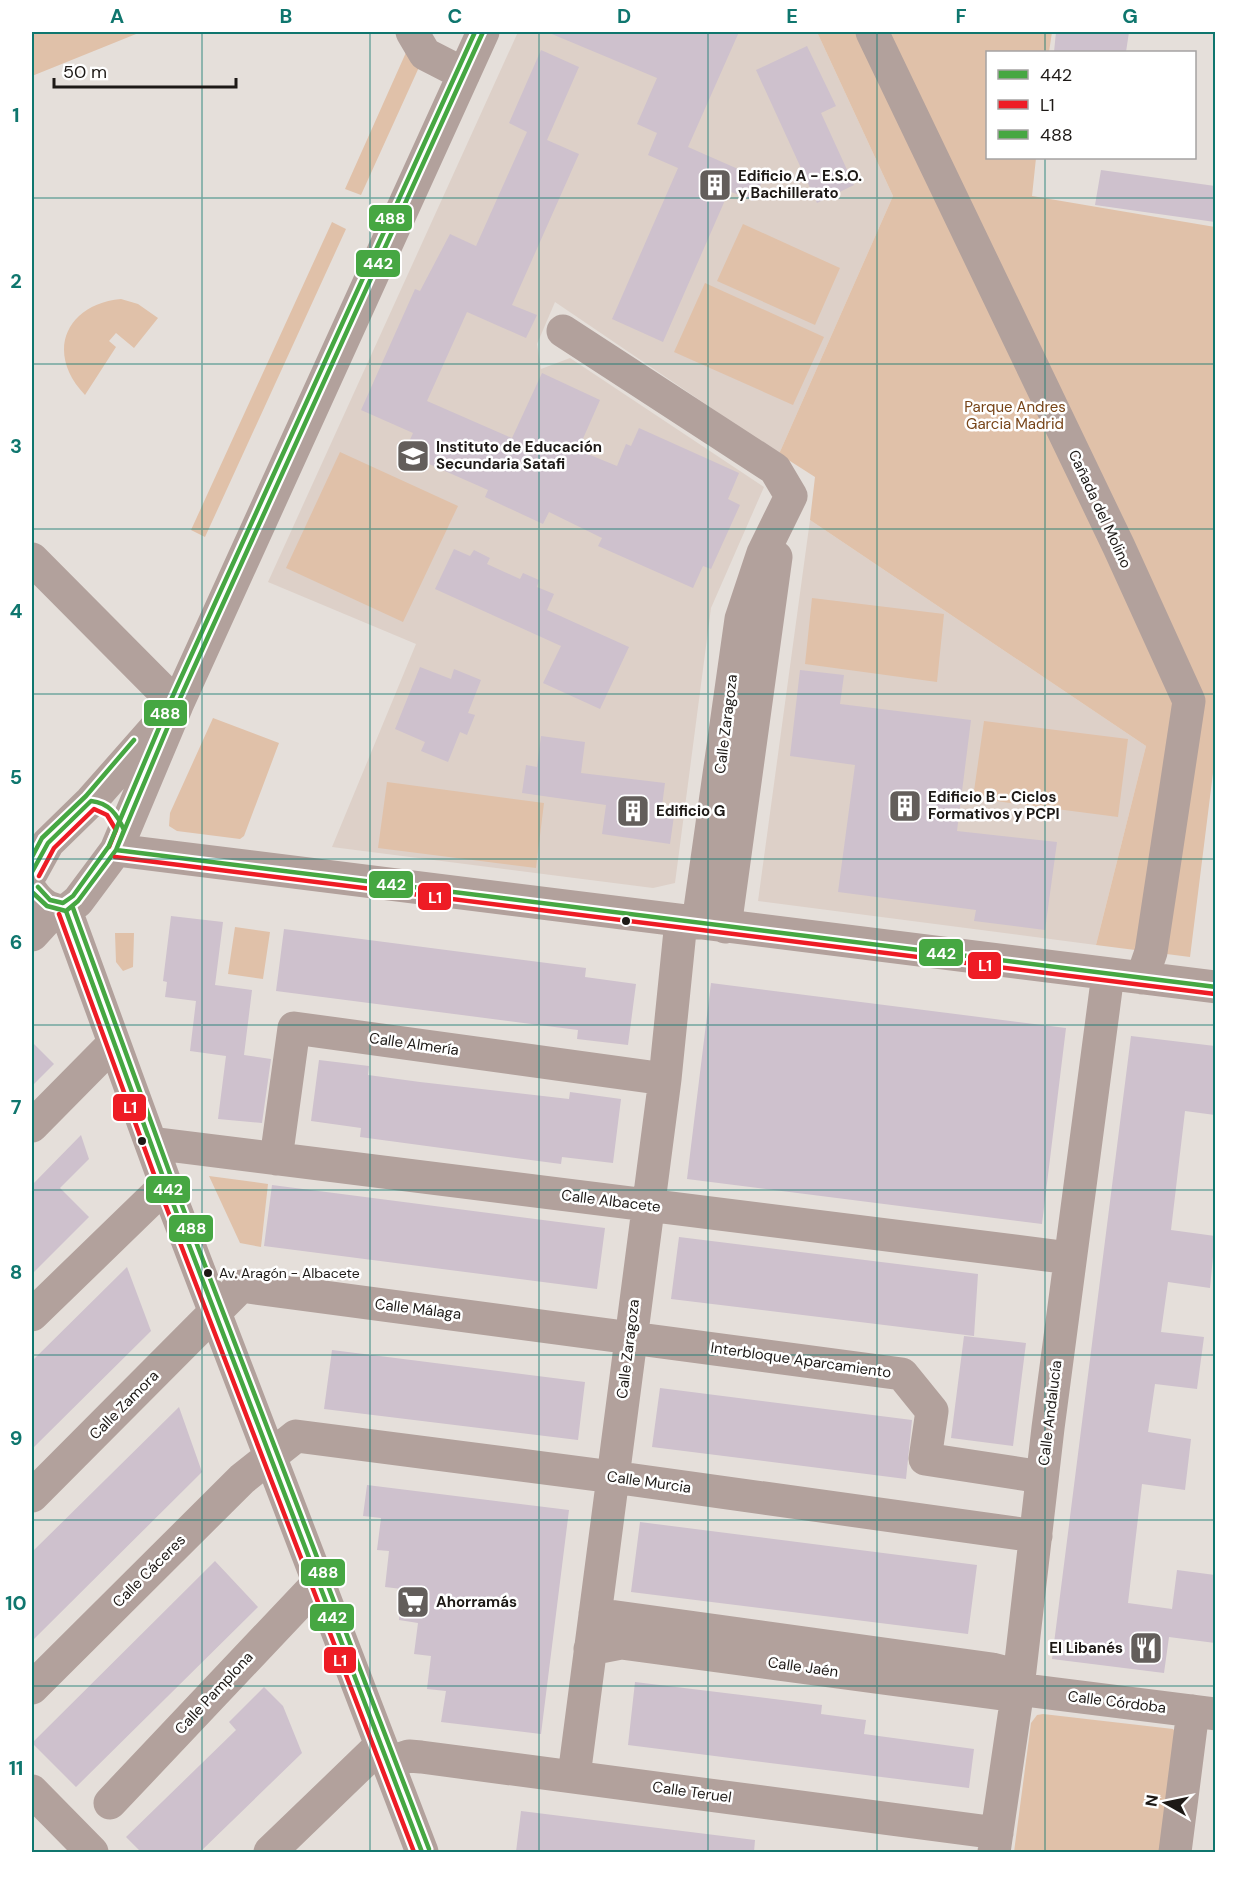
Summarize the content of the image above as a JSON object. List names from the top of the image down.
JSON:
{
  "streets": {
    "street": [
      "Cañada del Molino",
      "Calle Zaragoza",
      "Calle Almería",
      "Calle Albacete",
      "Calle Málaga",
      "Interbloque Aparcamiento",
      "Calle Zamora",
      "Calle Andalucía",
      "Calle Murcia",
      "Calle Cáceres",
      "Calle Jaén",
      "Calle Pamplona",
      "Calle Córdoba",
      "Calle Teruel"
    ]
  },
  "crossings": [
    ["Calle Zaragoza", "Calle Almería"],
    ["Calle Zaragoza", "Calle Albacete"],
    ["Calle Zaragoza", "Calle Málaga"],
    ["Calle Zaragoza", "Interbloque Aparcamiento"],
    ["Calle Zaragoza", "Calle Murcia"],
    ["Calle Zaragoza", "Calle Jaén"],
    ["Calle Zaragoza", "Calle Teruel"],
    ["Calle Almería", "Calle Albacete"],
    ["Calle Albacete", "Calle Andalucía"],
    ["Calle Málaga", "Interbloque Aparcamiento"],
    ["Calle Málaga", "Calle Zamora"],
    ["Interbloque Aparcamiento", "Calle Andalucía"],
    ["Calle Andalucía", "Calle Murcia"],
    ["Calle Andalucía", "Calle Jaén"],
    ["Calle Andalucía", "Calle Córdoba"],
    ["Calle Andalucía", "Calle Teruel"],
    ["Calle Murcia", "Calle Cáceres"],
    ["Calle Jaén", "Calle Córdoba"]
  ],
  "parks": ["Parque Andres Garcia Madrid"],
  "places": {
    "building": ["Edificio A - E.S.O. y Bachillerato", "Edificio B - Ciclos Formativos y PCPI", "Edificio G"],
    "school or university": ["Instituto de Educación Secundaria Satafi"],
    "other": ["Av. Aragón - Albacete"],
    "supermarket": ["Ahorramás"],
    "restaurant": ["El Libanés"]
  },
  "lines": ["transit line 442", "transit line 488", "transit line L1"],
  "legend": ["442", "L1", "488"],
  "scale_bar": "50 m",
  "north": "left",
  "grid": {
    "columns": [
      "A",
      "B",
      "C",
      "D",
      "E",
      "F",
      "G"
    ],
    "rows": [
      "1",
      "2",
      "3",
      "4",
      "5",
      "6",
      "7",
      "8",
      "9",
      "10",
      "11"
    ]
  }
}
